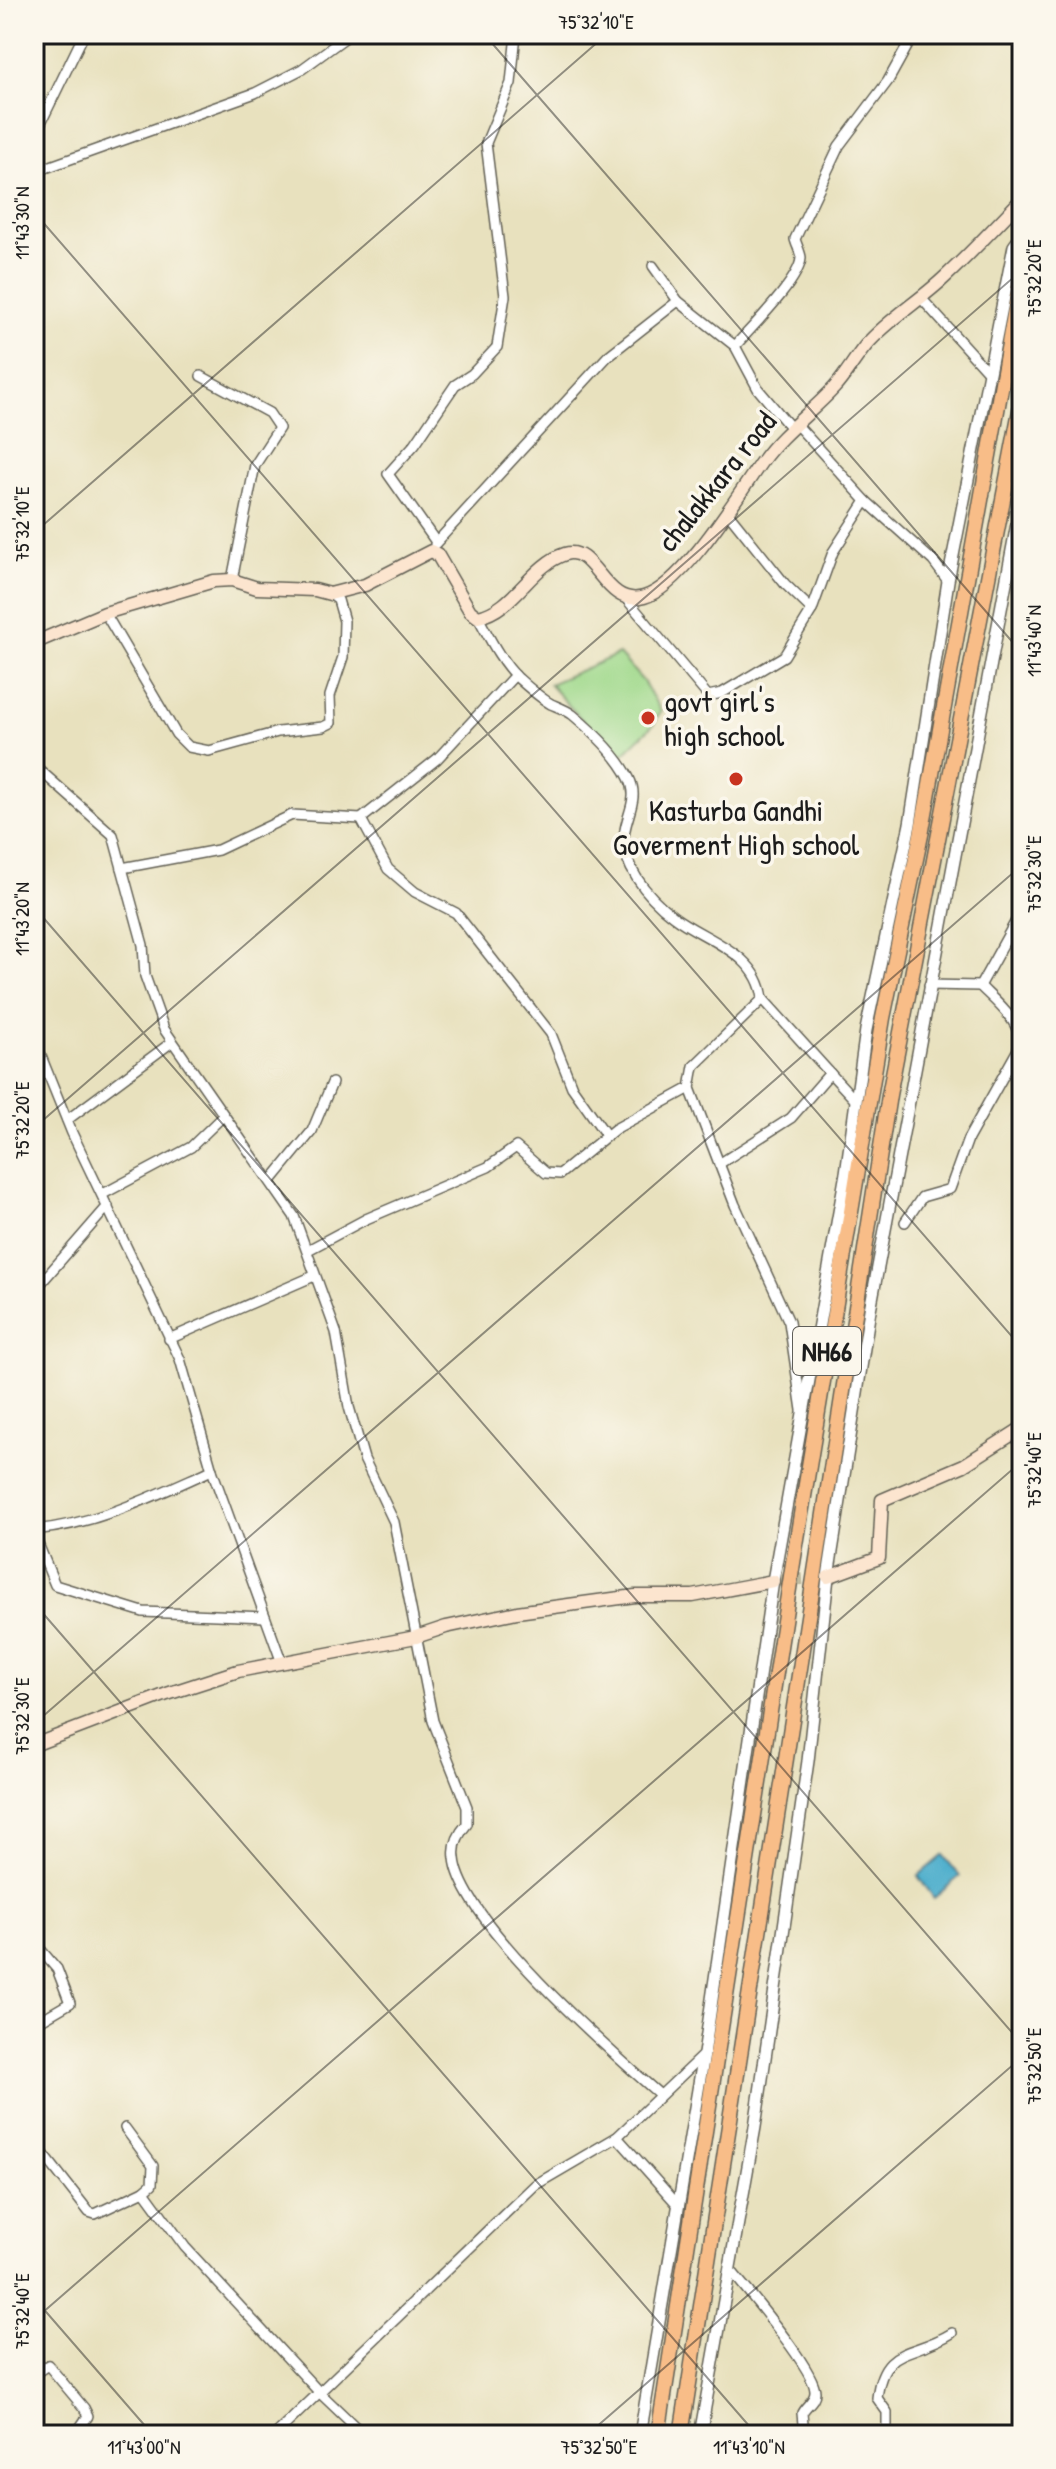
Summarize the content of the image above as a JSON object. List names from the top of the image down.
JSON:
{
  "streets": {
    "highway": ["NH66"],
    "main road": ["chalakkara road"]
  },
  "places": ["govt girl's high school", "Kasturba Gandhi Goverment High school"],
  "coordinates": [
    "75°32'10\"E",
    "11°43'30\"N",
    "75°32'20\"E",
    "11°43'40\"N",
    "75°32'30\"E",
    "11°43'20\"N",
    "75°32'40\"E",
    "75°32'50\"E",
    "11°43'00\"N",
    "11°43'10\"N"
  ]
}
